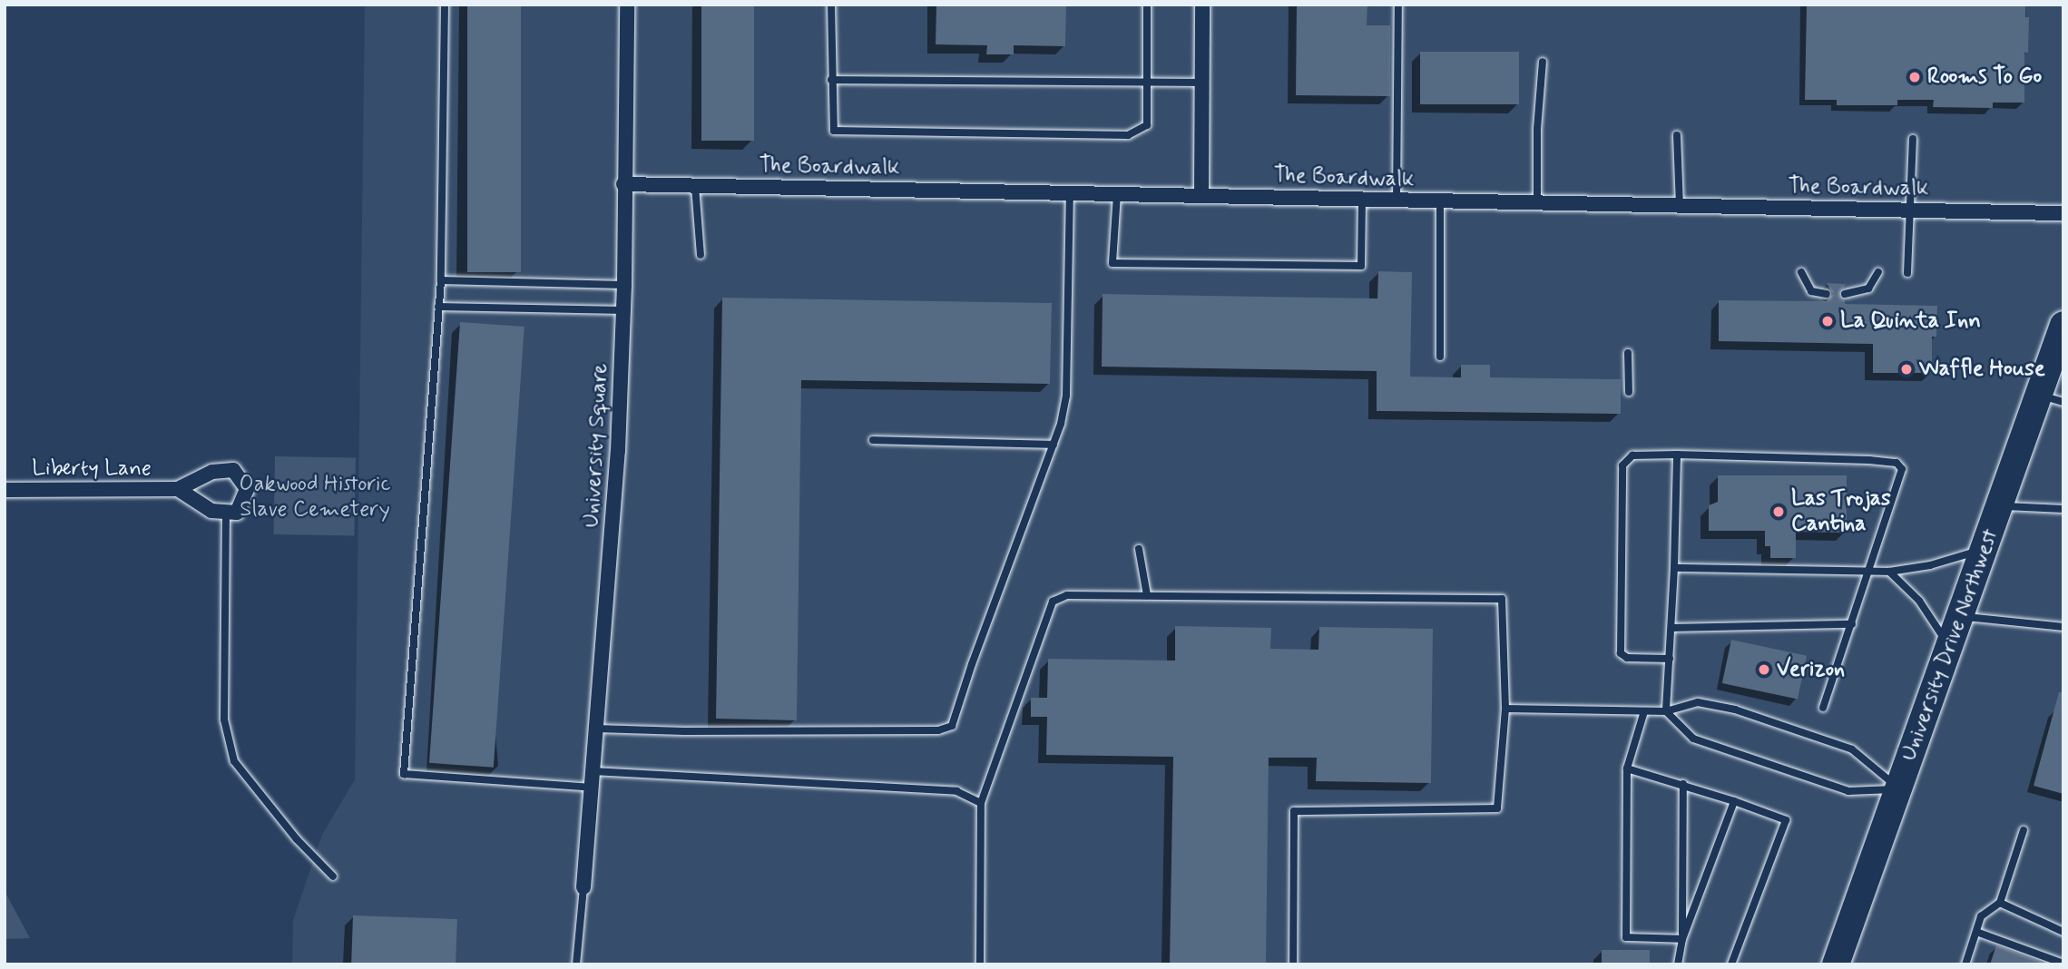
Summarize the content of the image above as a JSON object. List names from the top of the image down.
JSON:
{
  "streets": {
    "highway": ["University Drive Northwest"],
    "street": ["The Boardwalk", "University Square", "Liberty Lane"]
  },
  "crossings": [
    ["The Boardwalk", "University Square"]
  ],
  "parks": ["Oakwood Historic Slave Cemetery"],
  "places": [
    "Rooms To Go",
    "La Quinta Inn",
    "Waffle House",
    "Las Trojas Cantina",
    "Verizon"
  ]
}
